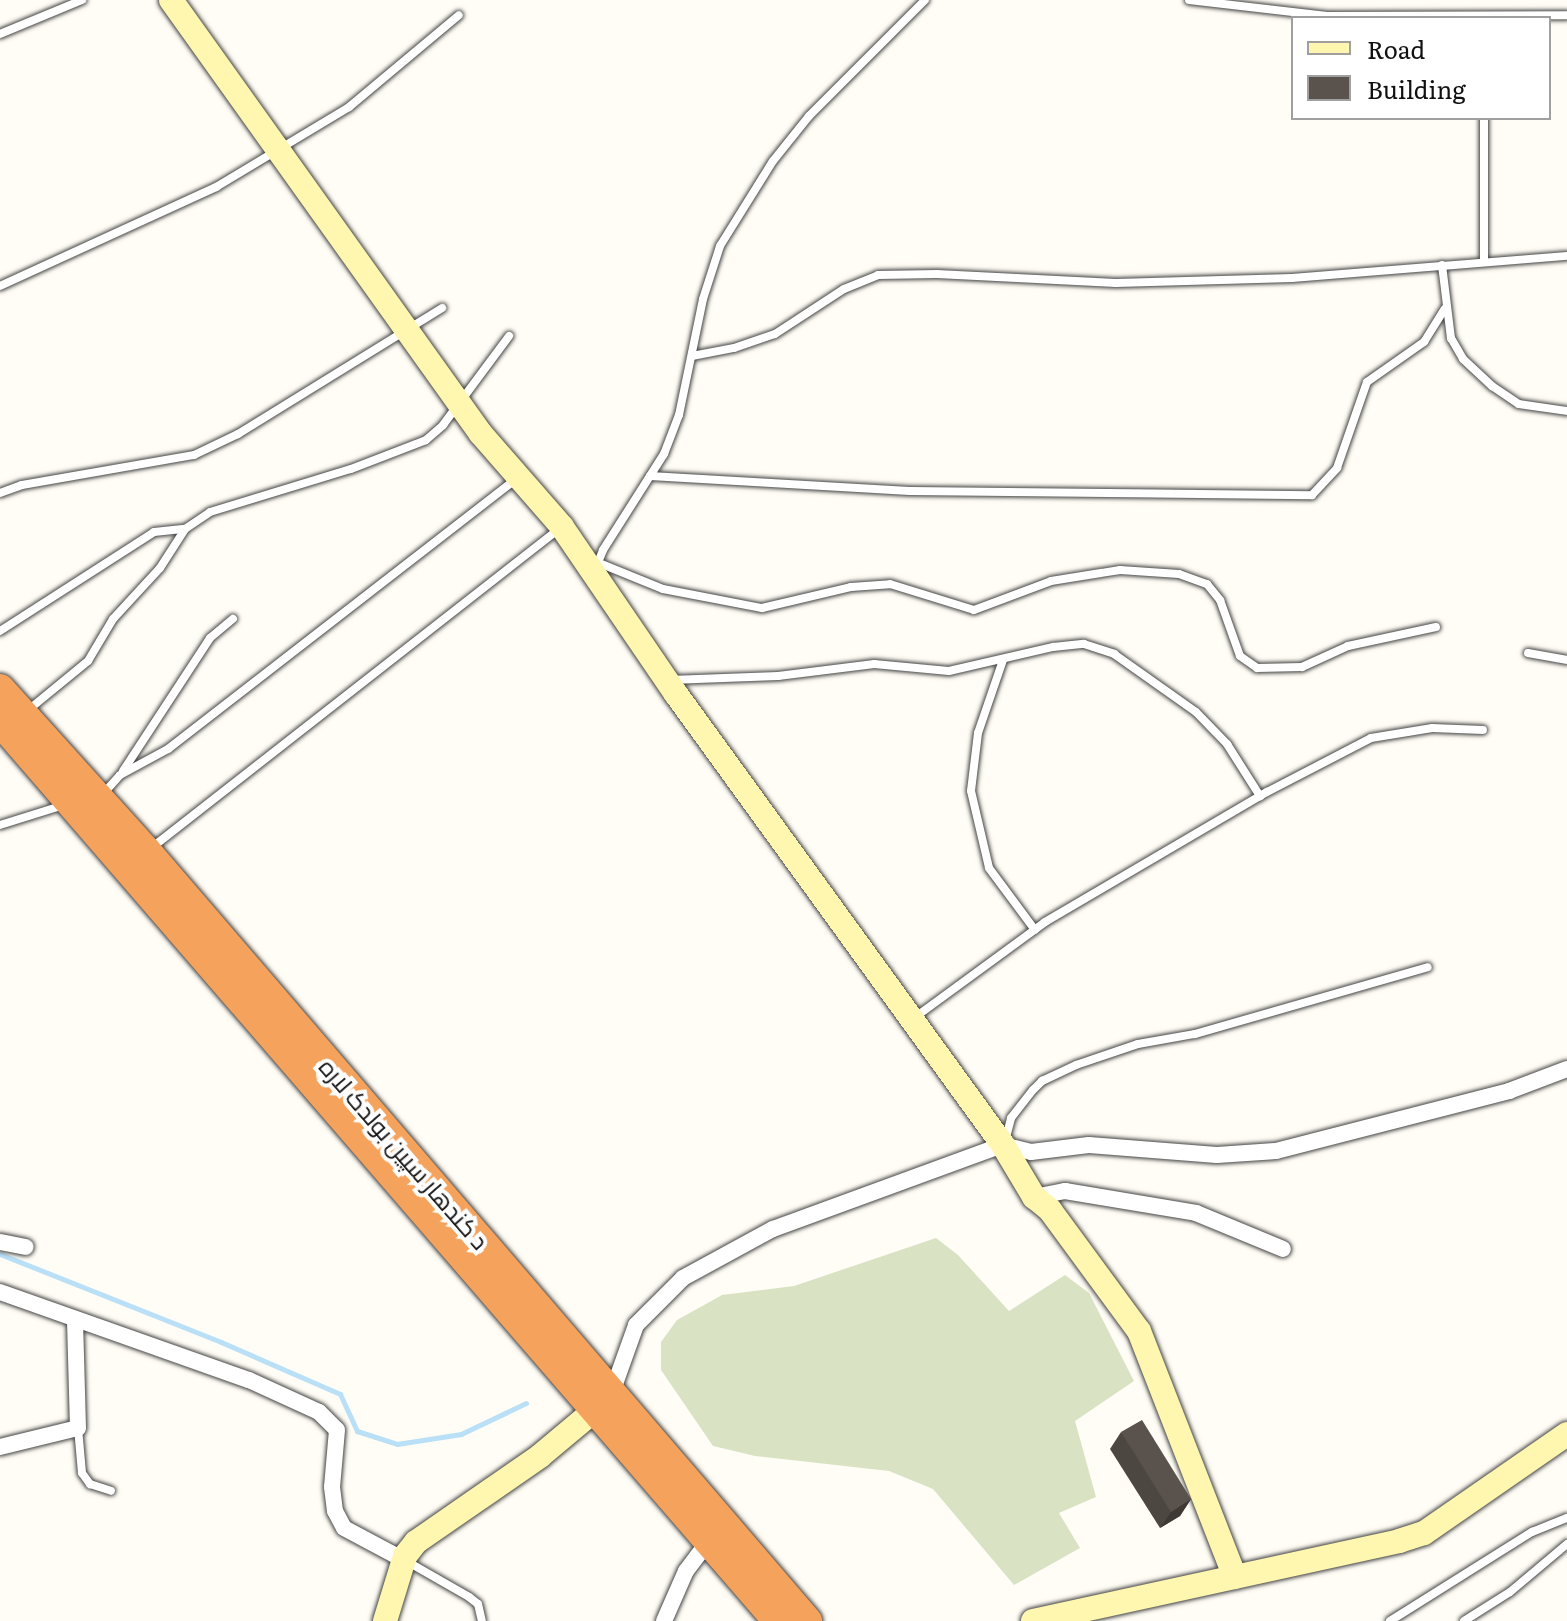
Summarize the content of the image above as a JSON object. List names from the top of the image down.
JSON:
{
  "streets": {
    "highway": ["د کندهار سپین بولدک لاره"]
  },
  "legend": ["Road", "Building"]
}
